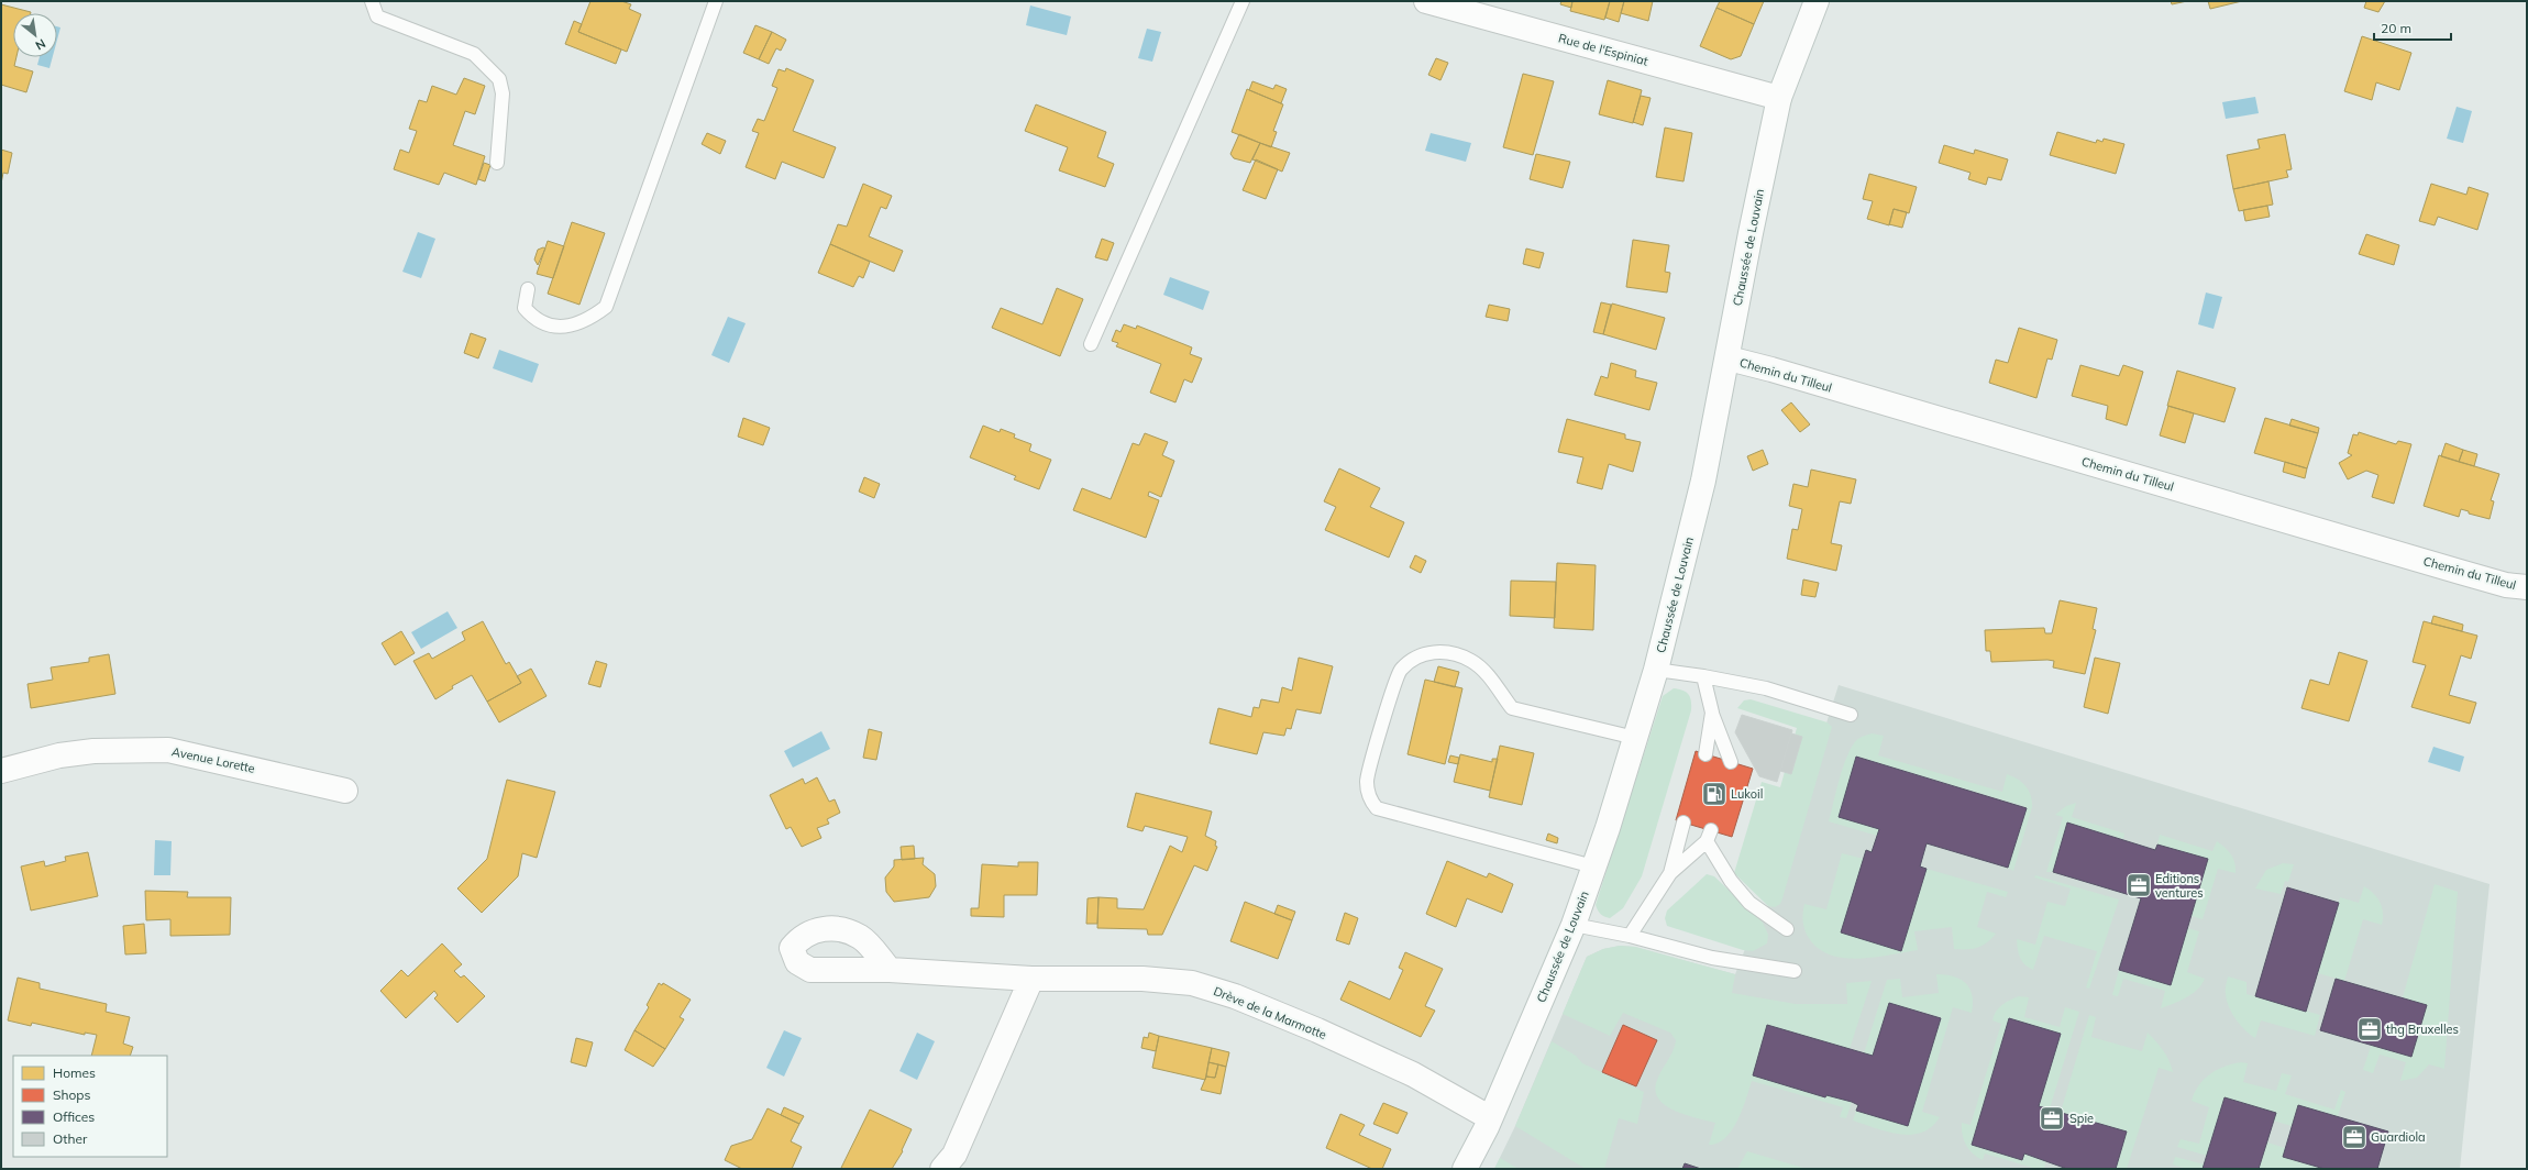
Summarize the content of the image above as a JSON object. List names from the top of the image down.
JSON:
{
  "streets": {
    "street": [
      "Rue de l'Espiniat",
      "Chaussée de Louvain",
      "Chemin du Tilleul",
      "Avenue Lorette",
      "Drève de la Marmotte"
    ]
  },
  "crossings": [
    ["Rue de l'Espiniat", "Chaussée de Louvain"],
    ["Chaussée de Louvain", "Chemin du Tilleul"],
    ["Chaussée de Louvain", "Drève de la Marmotte"]
  ],
  "places": {
    "fuel station": ["Lukoil"],
    "office": [
      "Editions ventures",
      "thg Bruxelles",
      "Spie",
      "Guardiola"
    ]
  },
  "legend": [
    "Homes",
    "Shops",
    "Offices",
    "Other"
  ],
  "scale_bar": "20 m",
  "north": "bottom right"
}
